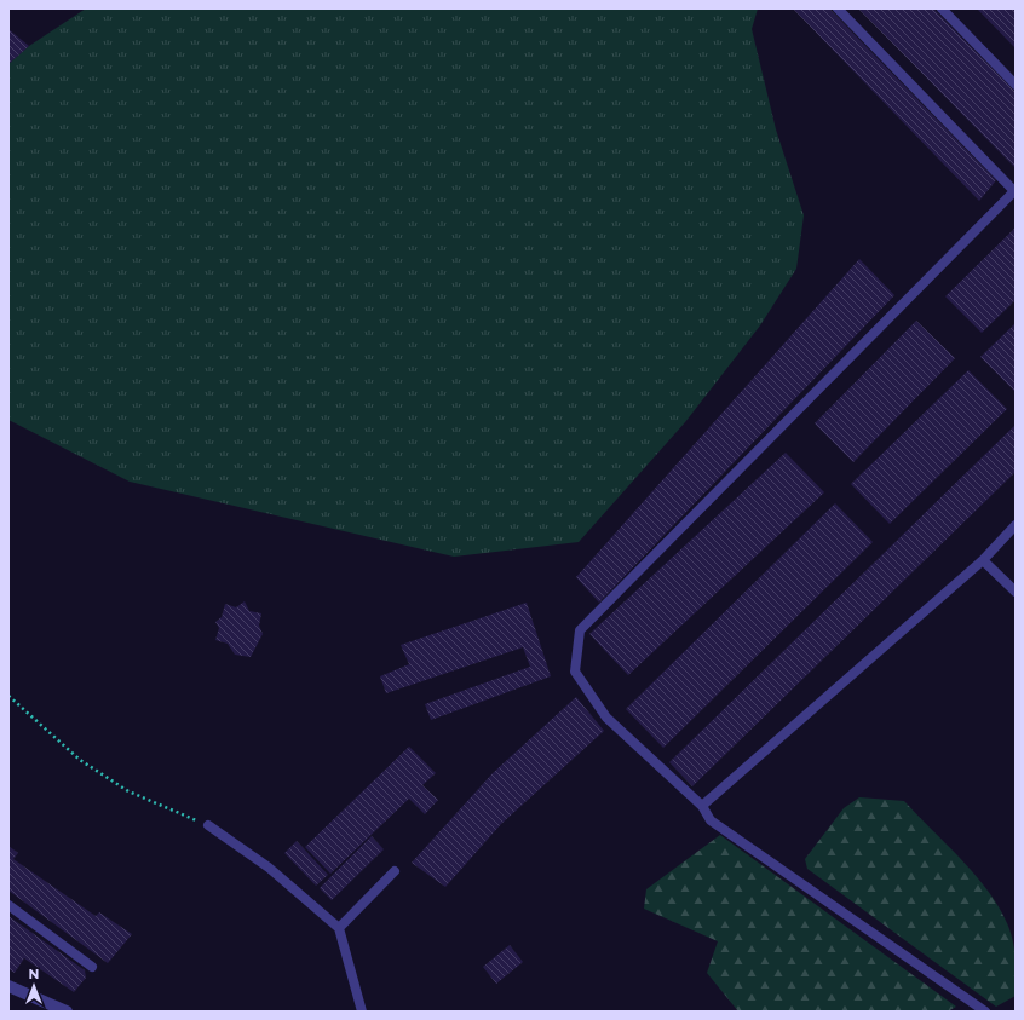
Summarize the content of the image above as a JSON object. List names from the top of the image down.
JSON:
{
  "north": "top"
}
